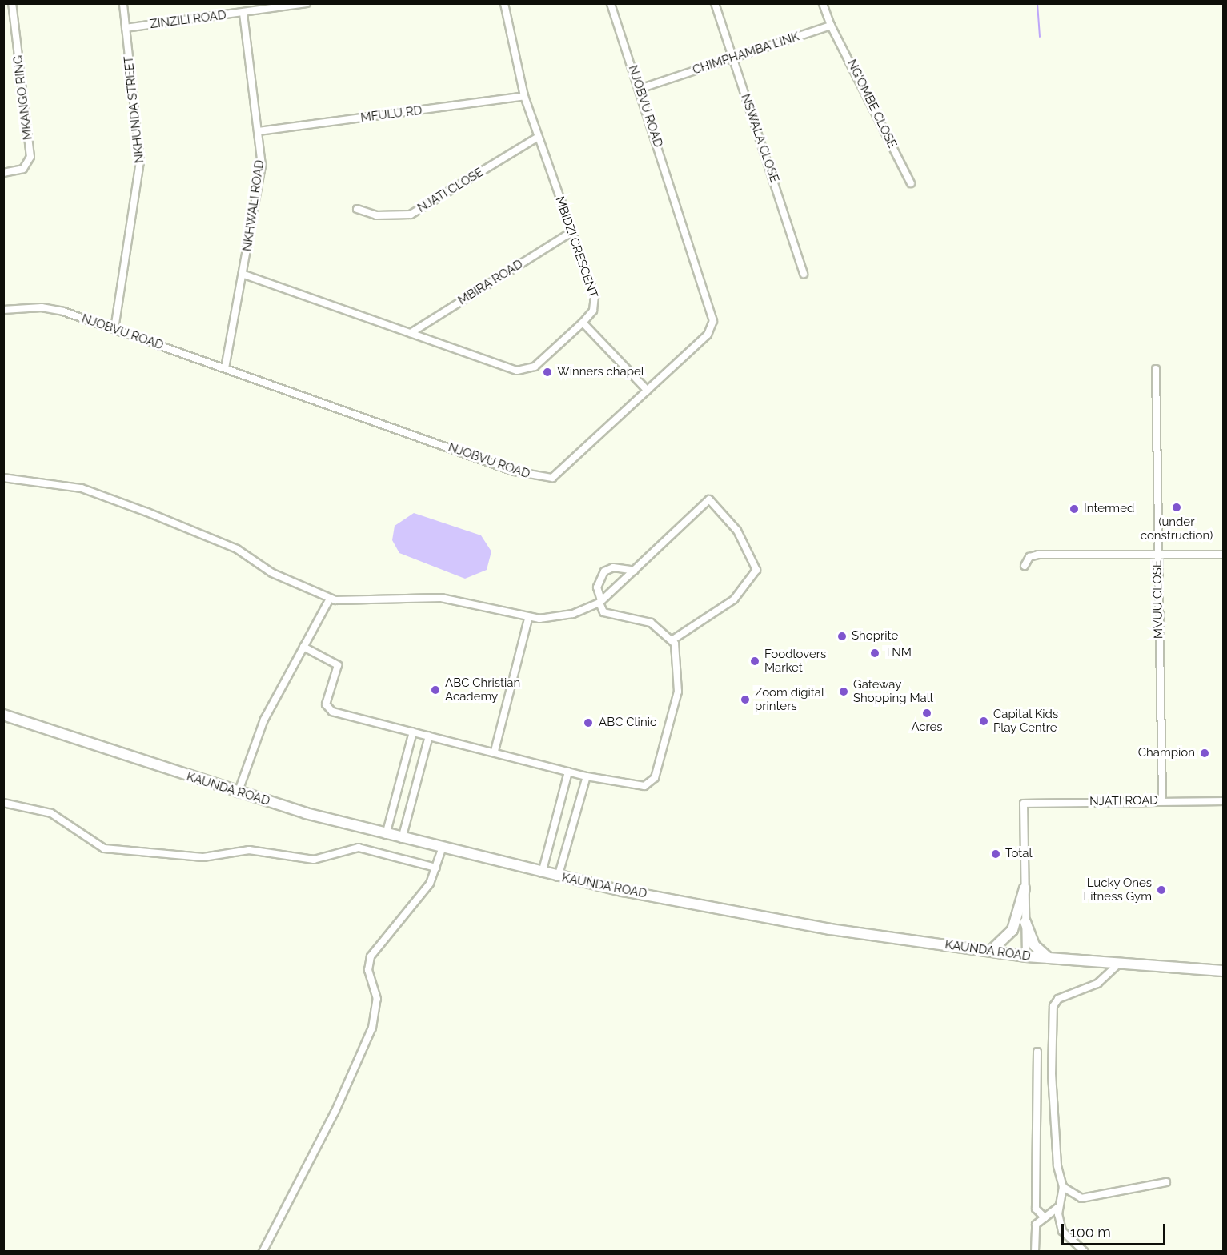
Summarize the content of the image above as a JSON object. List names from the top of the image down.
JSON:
{
  "streets": {
    "main road": ["KAUNDA ROAD"],
    "street": [
      "ZINZILI ROAD",
      "CHIMPHAMBA LINK",
      "MKANGO RING",
      "NG'OMBE CLOSE",
      "NJOBVU ROAD",
      "NKHUNDA STREET",
      "MFULU RD",
      "NSWALA CLOSE",
      "NJATI CLOSE",
      "NKHWALI ROAD",
      "MBIDZI CRESCENT",
      "MBIRA ROAD",
      "MVUU CLOSE",
      "NJATI ROAD"
    ]
  },
  "crossings": [
    ["ZINZILI ROAD", "NKHUNDA STREET"],
    ["ZINZILI ROAD", "NKHWALI ROAD"],
    ["CHIMPHAMBA LINK", "NG'OMBE CLOSE"],
    ["CHIMPHAMBA LINK", "NJOBVU ROAD"],
    ["CHIMPHAMBA LINK", "NSWALA CLOSE"],
    ["NJOBVU ROAD", "NKHUNDA STREET"],
    ["NJOBVU ROAD", "NKHWALI ROAD"],
    ["MFULU RD", "NKHWALI ROAD"],
    ["MFULU RD", "MBIDZI CRESCENT"],
    ["NJATI CLOSE", "MBIDZI CRESCENT"],
    ["NKHWALI ROAD", "MBIDZI CRESCENT"],
    ["MBIDZI CRESCENT", "MBIRA ROAD"],
    ["MVUU CLOSE", "NJATI ROAD"]
  ],
  "places": [
    "Winners chapel",
    "(under construction)",
    "Intermed",
    "Shoprite",
    "TNM",
    "Foodlovers Market",
    "ABC Christian Academy",
    "Gateway Shopping Mall",
    "Zoom digital printers",
    "Acres",
    "Capital Kids Play Centre",
    "ABC Clinic",
    "Champion",
    "Total",
    "Lucky Ones Fitness Gym"
  ],
  "scale_bar": "100 m"
}
